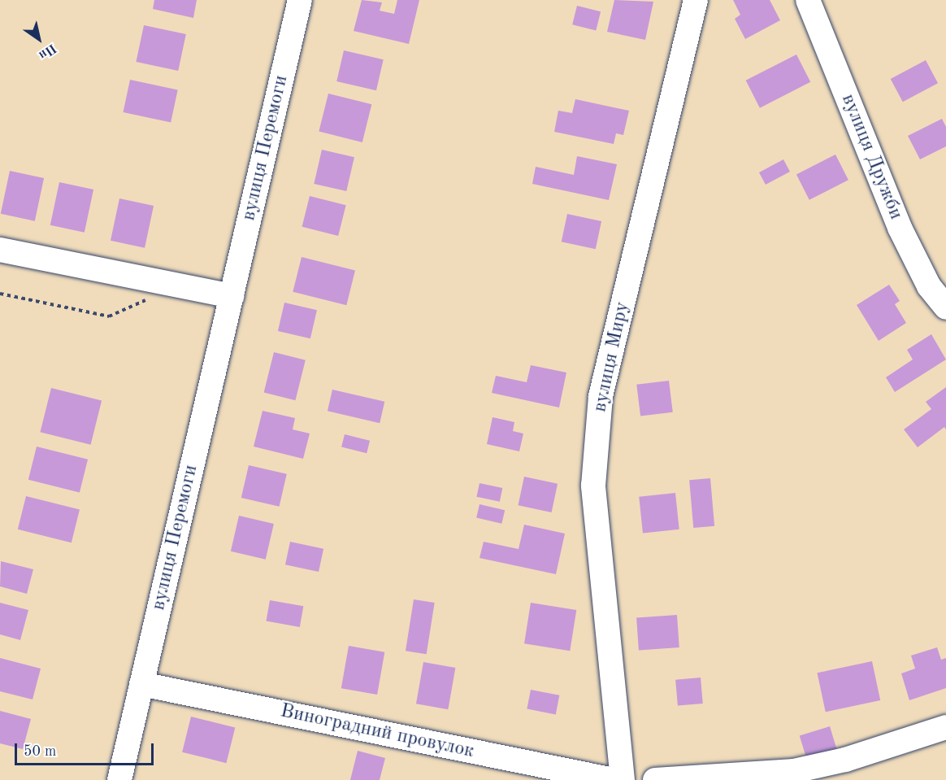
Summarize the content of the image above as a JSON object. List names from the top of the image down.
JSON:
{
  "streets": {
    "street": [
      "вулиця Перемоги",
      "вулиця Дружби",
      "вулиця Миру",
      "Виноградний провулок"
    ]
  },
  "crossings": [
    ["вулиця Перемоги", "Виноградний провулок"]
  ],
  "scale_bar": "50 m",
  "north": "bottom right"
}
